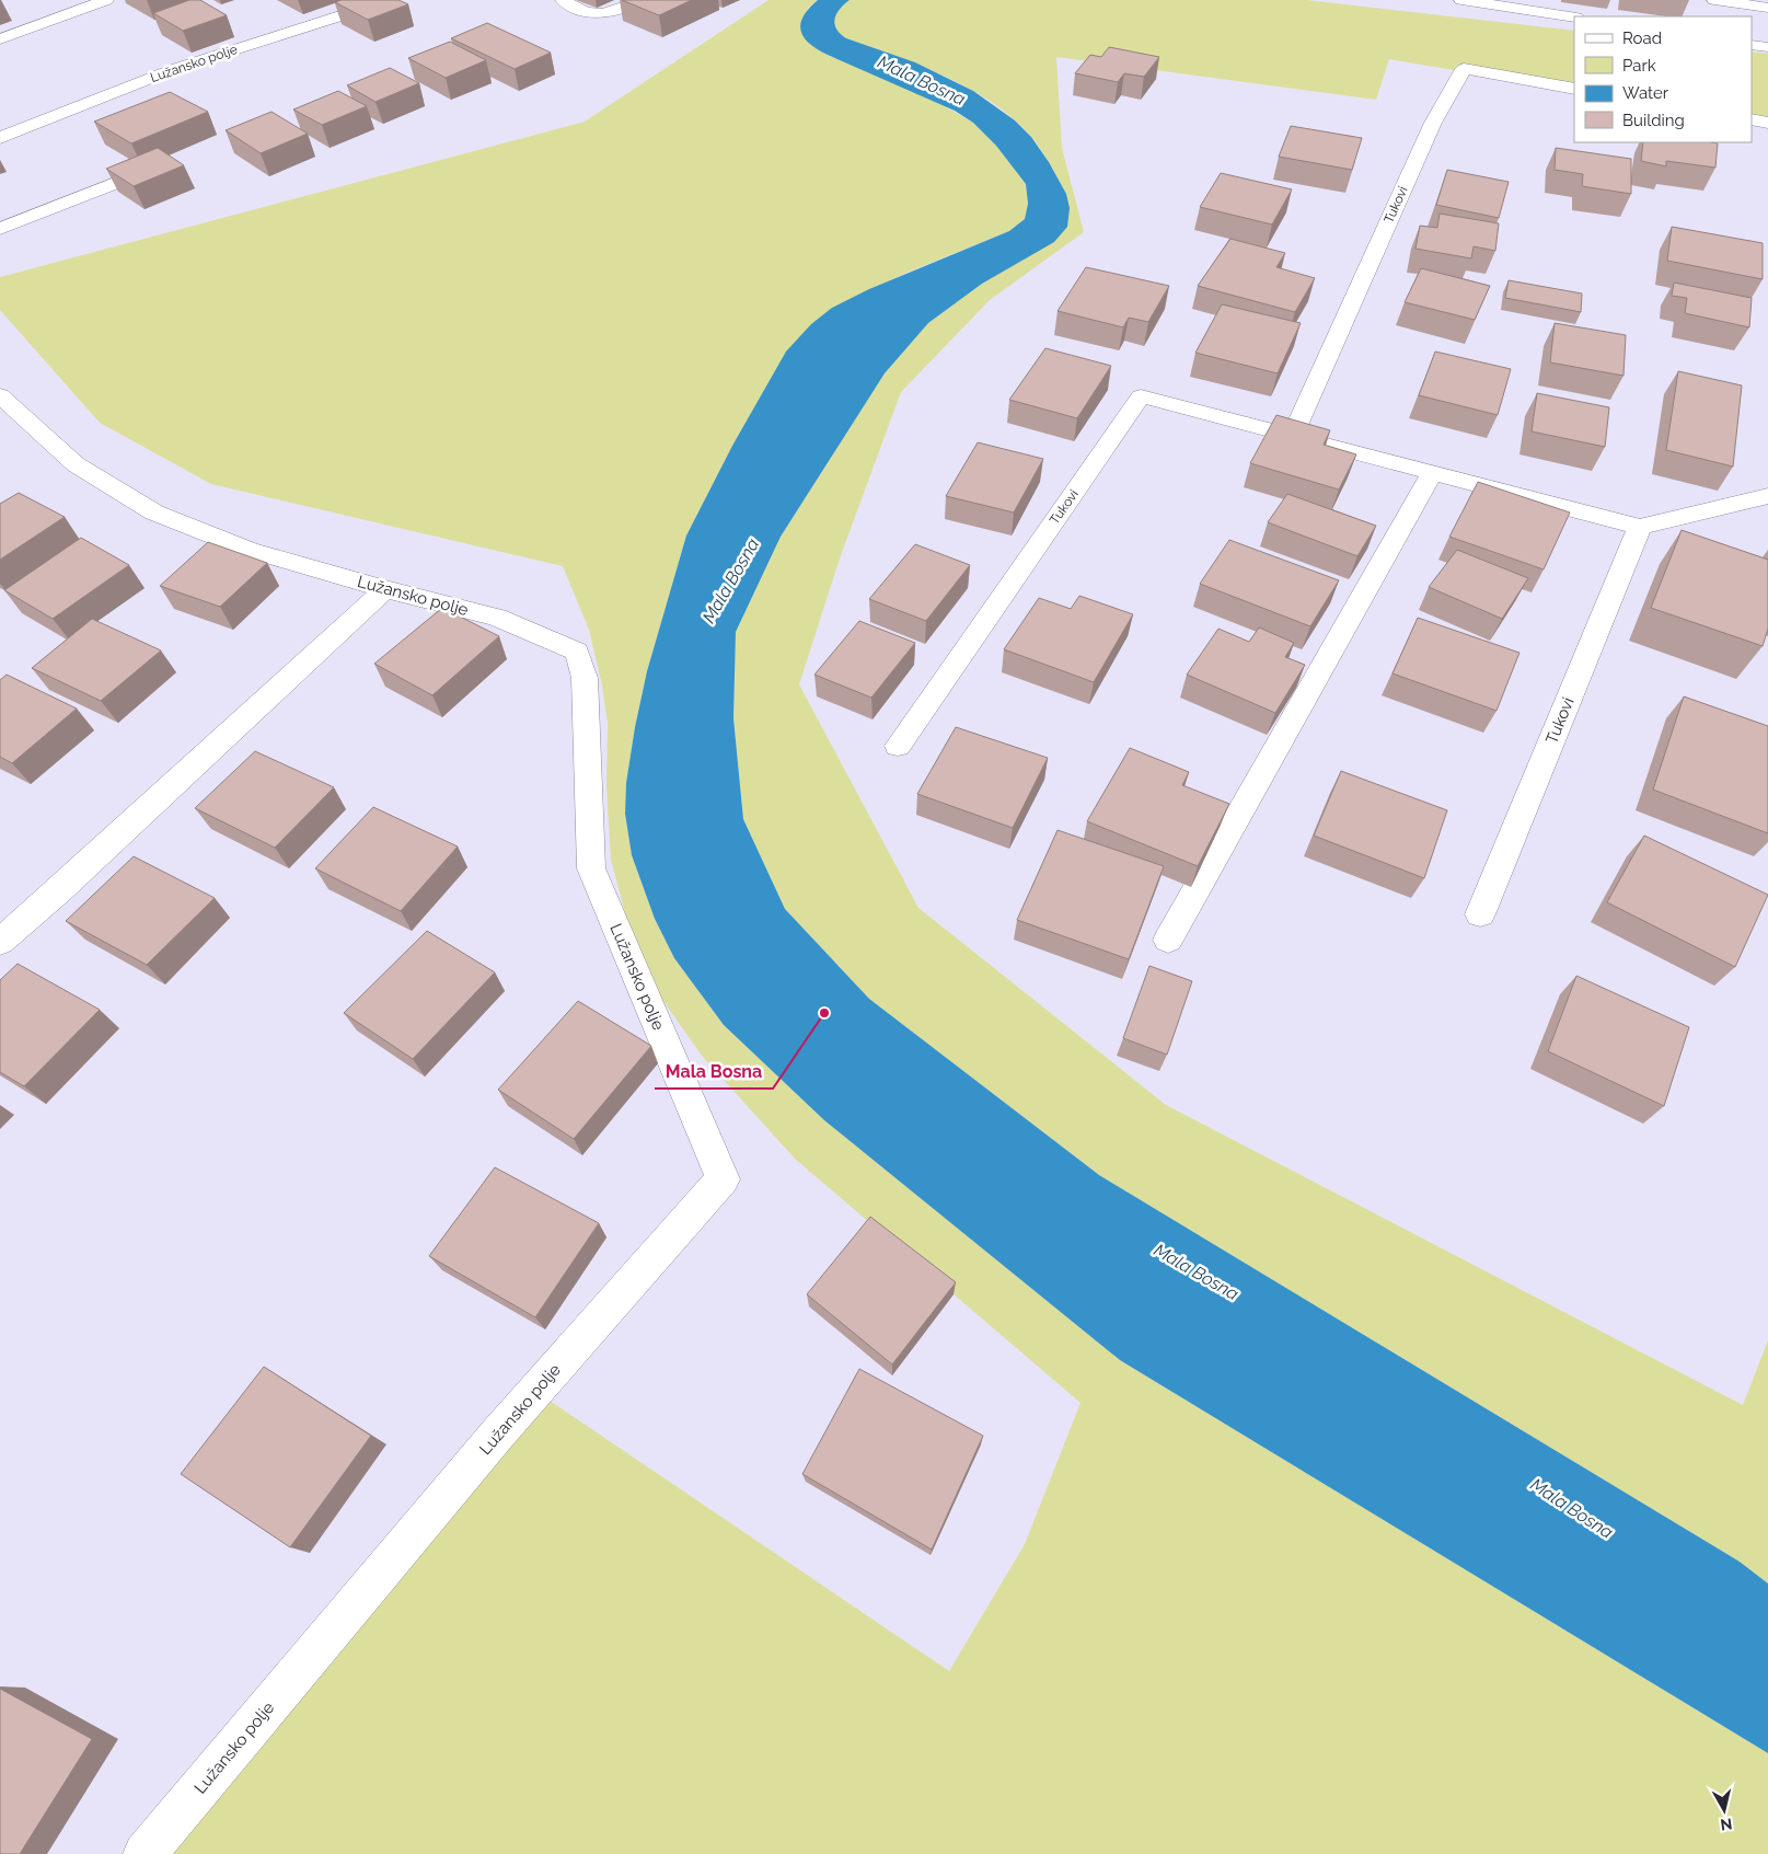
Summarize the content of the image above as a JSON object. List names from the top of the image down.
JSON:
{
  "streets": {
    "street": ["Lužansko polje", "Tukovi"]
  },
  "water": ["Mala Bosna"],
  "places": ["Mala Bosna"],
  "legend": [
    "Road",
    "Park",
    "Water",
    "Building"
  ],
  "north": "bottom"
}
